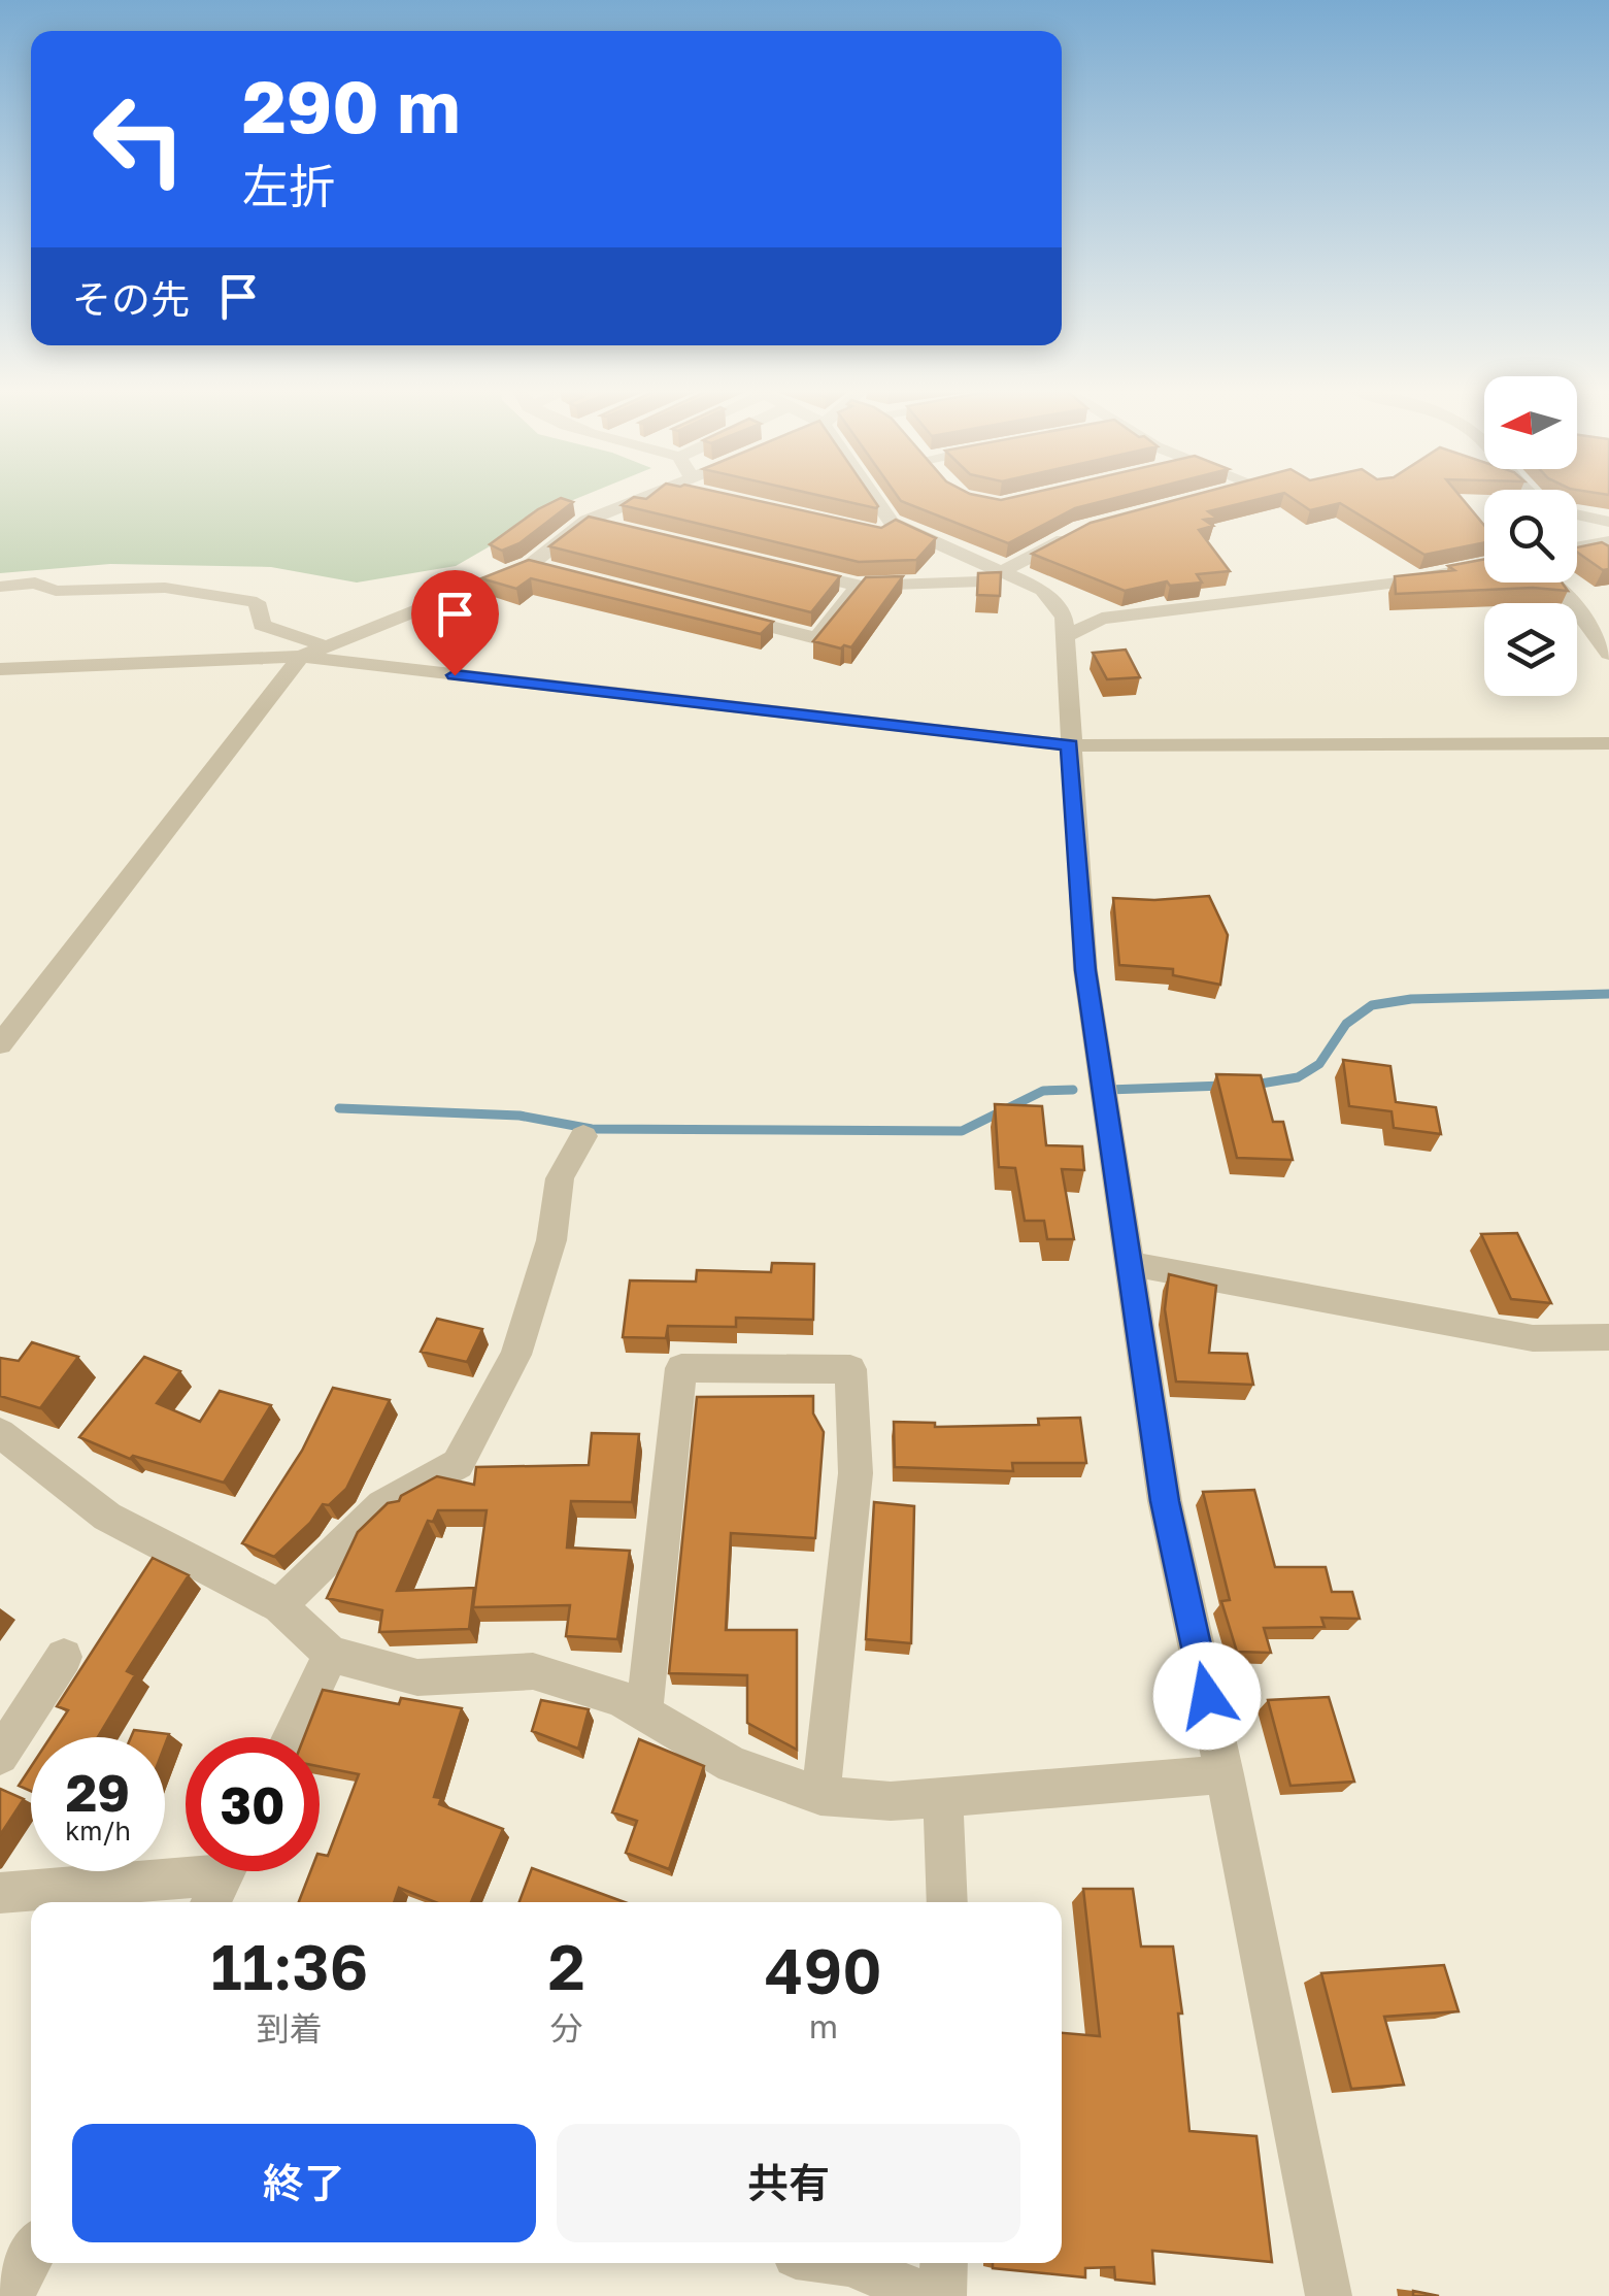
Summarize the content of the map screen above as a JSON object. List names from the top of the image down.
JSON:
{
  "north": "left",
  "page": {
    "turn": ["290 m", "左折"],
    "then": "その先",
    "speed": "29 km/h",
    "limit": "30",
    "eta": [
      "11:36",
      "到着",
      "2",
      "分",
      "490",
      "m"
    ],
    "buttons": ["終了", "共有"]
  }
}
